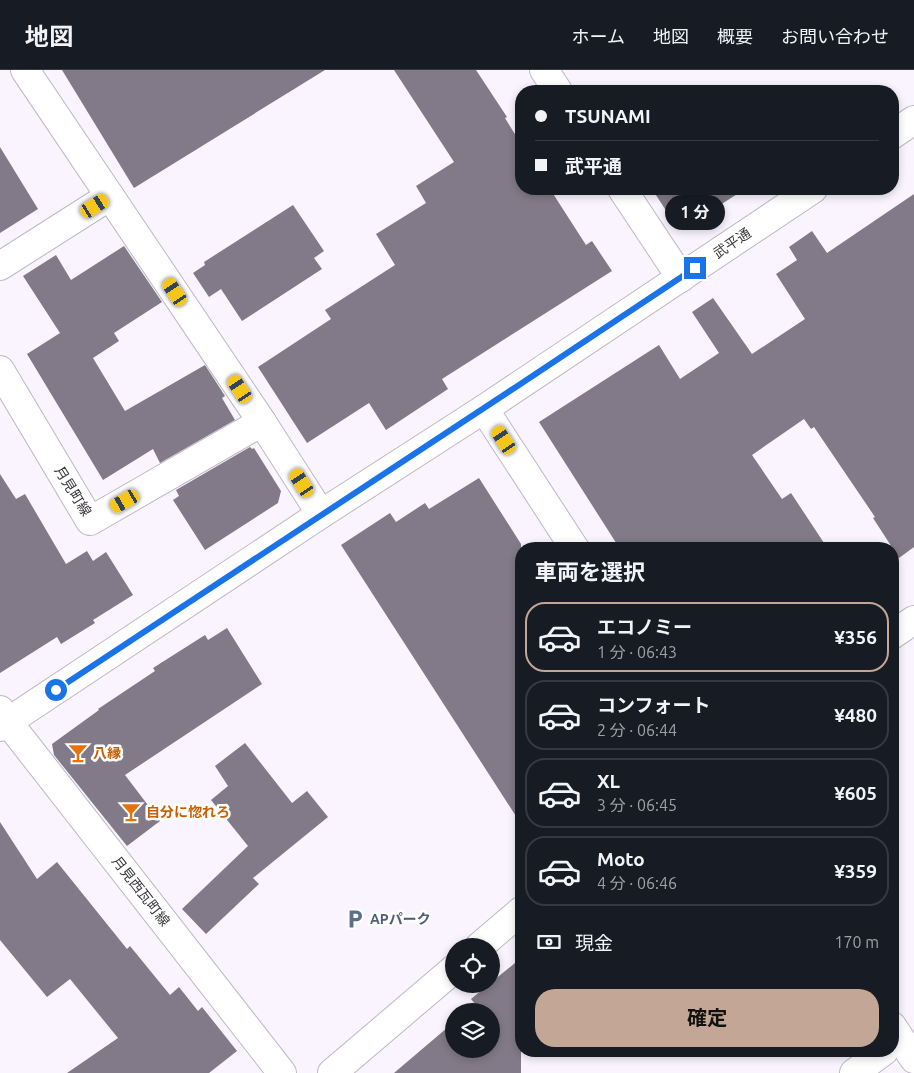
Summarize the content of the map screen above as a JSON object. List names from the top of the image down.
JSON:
{
  "streets": {
    "street": ["武平通", "月見町線", "月見西瓦町線"]
  },
  "crossings": [
    ["武平通", "月見西瓦町線"]
  ],
  "places": {
    "bar": ["八縁", "自分に惚れろ"],
    "parking": ["APパーク"]
  },
  "page": {
    "header": "地図",
    "nav": [
      "ホーム",
      "地図",
      "概要",
      "お問い合わせ"
    ],
    "banner": ["TSUNAMI", "武平通"],
    "bubble": "1 分",
    "heading": "車両を選択",
    "list": [
      {
        "name": "エコノミー",
        "note": "1 分 · 06:43",
        "value": "¥356"
      },
      {
        "name": "コンフォート",
        "note": "2 分 · 06:44",
        "value": "¥480"
      },
      {
        "name": "XL",
        "note": "3 分 · 06:45",
        "value": "¥605"
      },
      {
        "name": "Moto",
        "note": "4 分 · 06:46",
        "value": "¥359"
      }
    ],
    "pay": ["現金", "170 m"],
    "buttons": "確定"
  }
}
